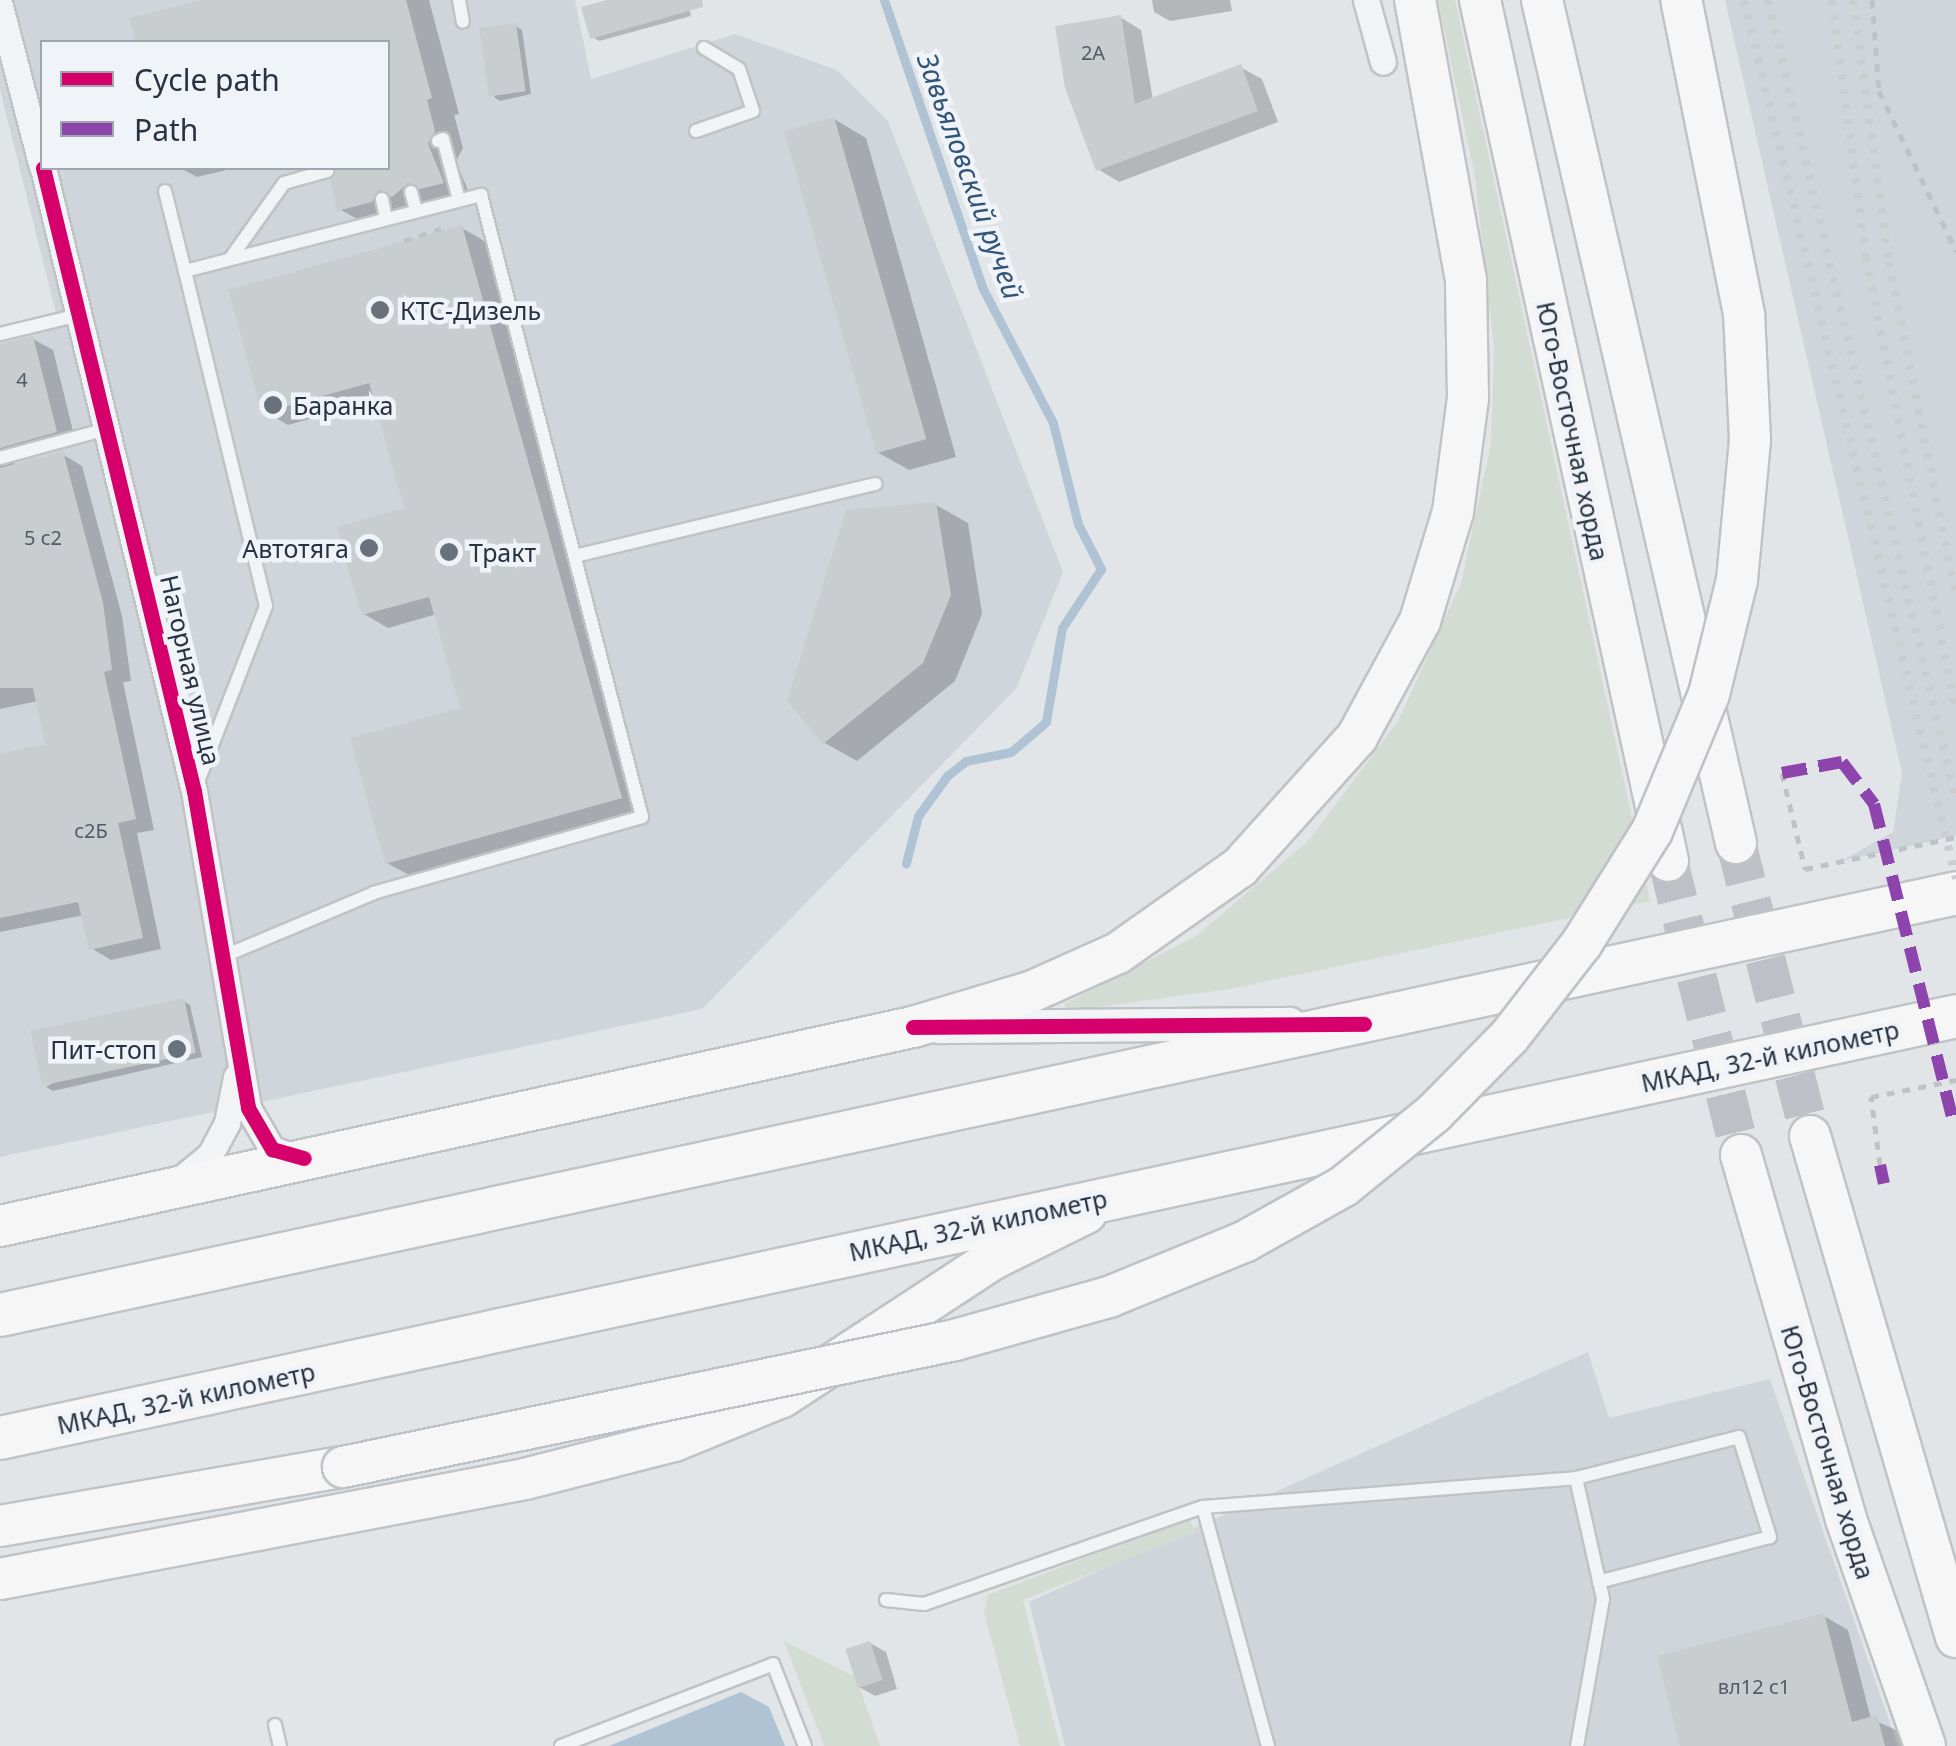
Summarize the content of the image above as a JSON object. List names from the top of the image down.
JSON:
{
  "streets": {
    "highway": ["МКАД, 32-й километр"],
    "main road": ["Юго-Восточная хорда"],
    "street": ["Нагорная улица"]
  },
  "water": ["Завьяловский ручей"],
  "places": [
    "КТС-Дизель",
    "Баранка",
    "Автотяга",
    "Тракт",
    "Пит-стоп"
  ],
  "house_numbers": [
    "2А",
    "4",
    "5 с2",
    "с2Б",
    "вл12 с1"
  ],
  "legend": ["Cycle path", "Path"]
}
